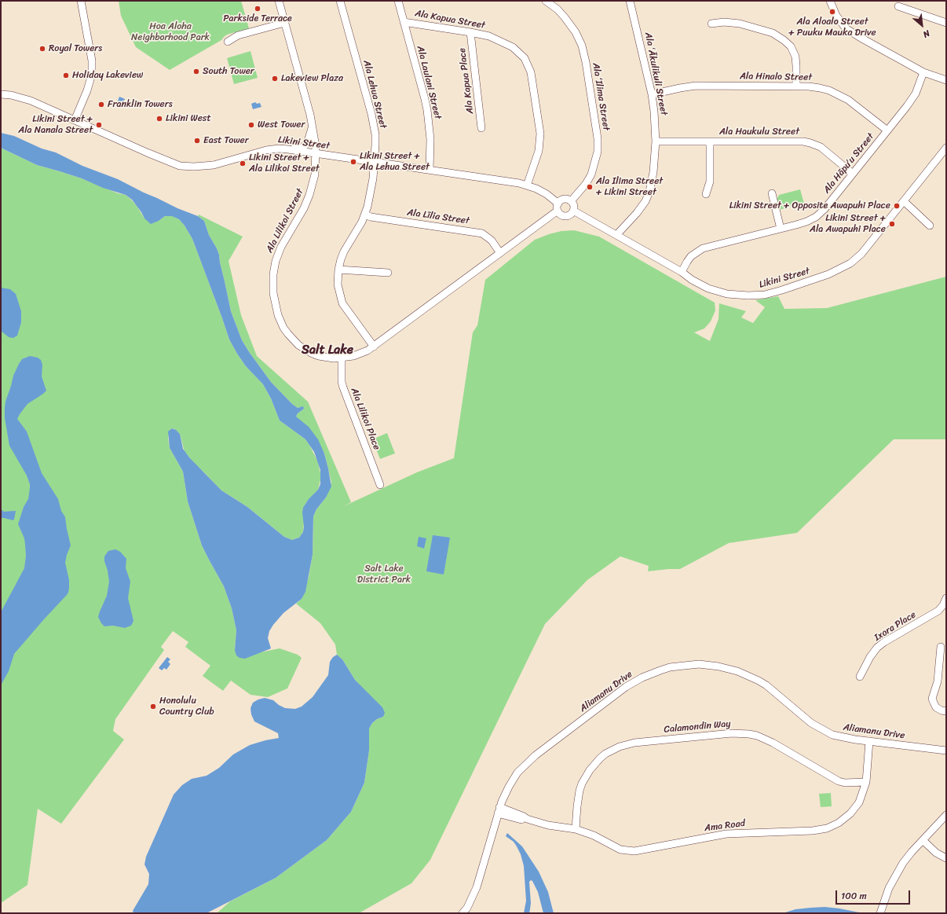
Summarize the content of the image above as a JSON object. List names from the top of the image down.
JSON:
{
  "streets": {
    "street": [
      "Ala Kapua Street",
      "Ala ʻĀkulikuli Street",
      "Ala Hinalo Street",
      "Ala Kapua Place",
      "Ala Laulani Street",
      "Ala Lehua Street",
      "Ala ʻIlima Street",
      "Ala Haukulu Street",
      "Likini Street",
      "Ala Hāpuʻu Street",
      "Ala Līlia Street",
      "Ala Lilikoi Street",
      "Ala Lilikoi Place",
      "Ixora Place",
      "Aliamanu Drive",
      "Calamondin Way",
      "Ama Road"
    ]
  },
  "crossings": [
    ["Ala Kapua Street", "Ala Kapua Place"],
    ["Ala Kapua Street", "Ala Laulani Street"],
    ["Ala Kapua Street", "Likini Street"],
    ["Ala ʻĀkulikuli Street", "Ala Hinalo Street"],
    ["Ala ʻĀkulikuli Street", "Ala Haukulu Street"],
    ["Ala ʻĀkulikuli Street", "Likini Street"],
    ["Ala Hinalo Street", "Ala Hāpuʻu Street"],
    ["Ala Laulani Street", "Likini Street"],
    ["Ala Lehua Street", "Likini Street"],
    ["Ala Lehua Street", "Ala Līlia Street"],
    ["Ala Lehua Street", "Ala Lilikoi Street"],
    ["Ala ʻIlima Street", "Likini Street"],
    ["Ala ʻIlima Street", "Ala Lilikoi Street"],
    ["Ala Haukulu Street", "Ala Hāpuʻu Street"],
    ["Likini Street", "Ala Hāpuʻu Street"],
    ["Likini Street", "Ala Lilikoi Street"],
    ["Ala Līlia Street", "Ala Lilikoi Street"],
    ["Ala Lilikoi Street", "Ala Lilikoi Place"],
    ["Aliamanu Drive", "Ama Road"],
    ["Calamondin Way", "Ama Road"]
  ],
  "districts": ["Salt Lake"],
  "parks": ["Hoa Aloha Neighborhood Park", "Salt Lake District Park"],
  "places": [
    "Parkside Terrace",
    "Ala Aloalo Street + Puuku Mauka Drive",
    "Royal Towers",
    "South Tower",
    "Holiday Lakeview",
    "Lakeview Plaza",
    "Franklin Towers",
    "Likini West",
    "Likini Street + Ala Nanala Street",
    "West Tower",
    "East Tower",
    "Likini Street + Ala Lehua Street",
    "Likini Street + Ala Lilikoi Street",
    "Ala Ilima Street + Likini Street",
    "Likini Street + Opposite Awapuhi Place",
    "Likini Street + Ala Awapuhi Place",
    "Honolulu Country Club"
  ],
  "scale_bar": "100 m",
  "north": "bottom right"
}
